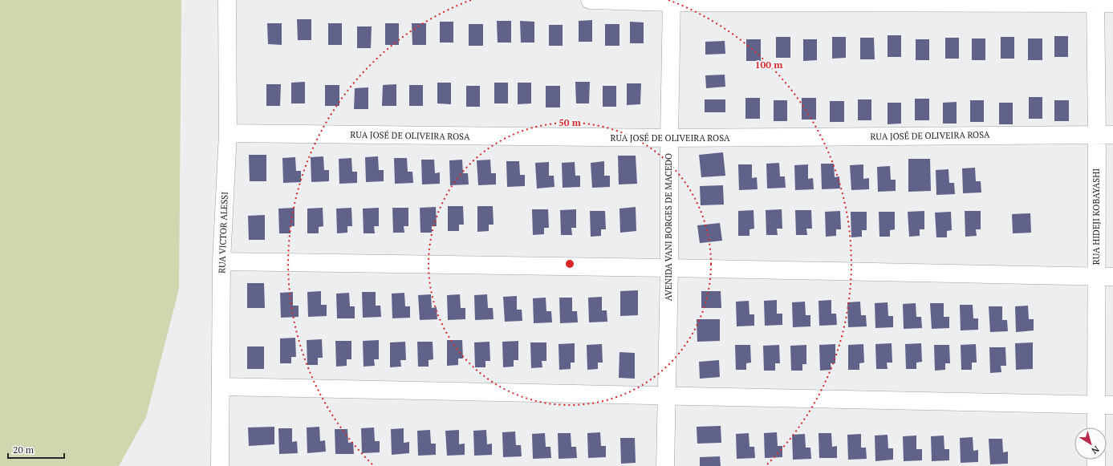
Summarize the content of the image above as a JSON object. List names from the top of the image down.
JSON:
{
  "streets": {
    "street": [
      "RUA JOSÉ DE OLIVEIRA ROSA",
      "RUA HIDEJI KOBAYASHI",
      "AVENIDA VANI BORGES DE MACEDO",
      "RUA VICTOR ALESSI"
    ]
  },
  "crossings": [
    ["RUA JOSÉ DE OLIVEIRA ROSA", "RUA HIDEJI KOBAYASHI"],
    ["RUA JOSÉ DE OLIVEIRA ROSA", "AVENIDA VANI BORGES DE MACEDO"],
    ["RUA JOSÉ DE OLIVEIRA ROSA", "RUA VICTOR ALESSI"]
  ],
  "scale_bar": "20 m",
  "north": "bottom right",
  "rings": ["100 m", "50 m"]
}
